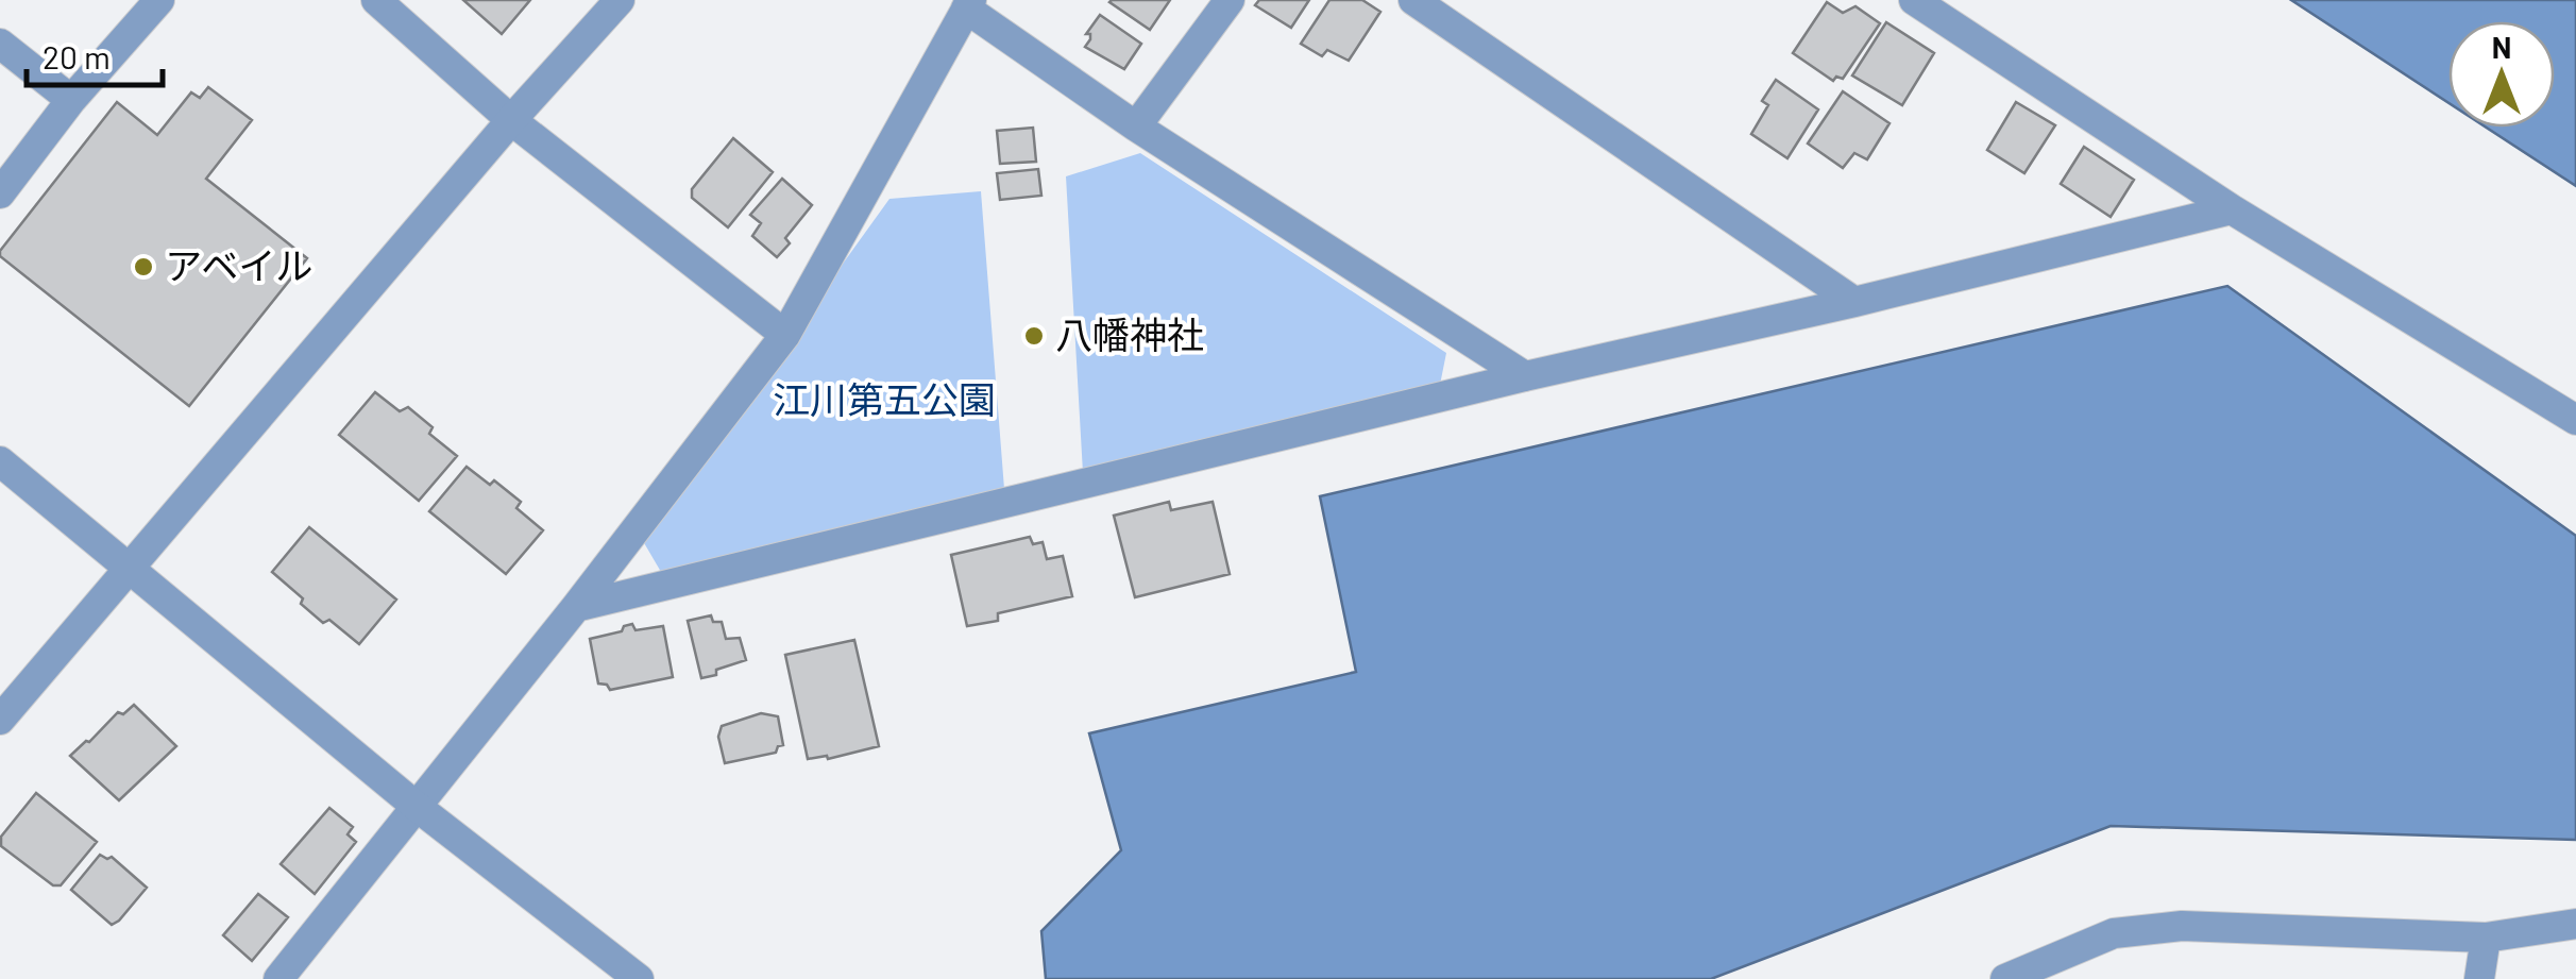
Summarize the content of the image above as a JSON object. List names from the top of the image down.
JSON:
{
  "parks": ["江川第五公園"],
  "places": ["アベイル", "八幡神社"],
  "scale_bar": "20 m",
  "north": "top"
}
